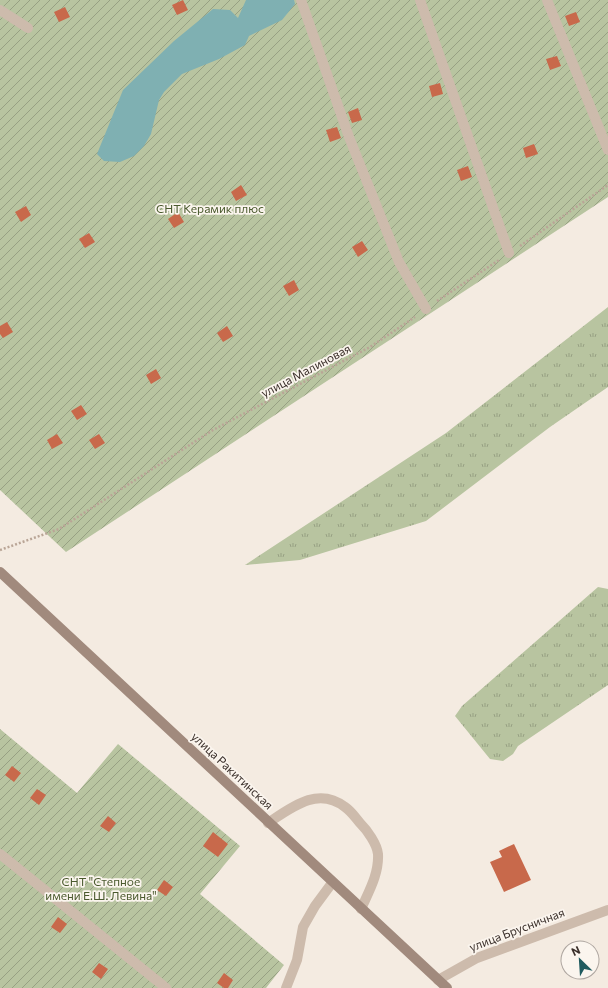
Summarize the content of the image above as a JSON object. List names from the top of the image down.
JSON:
{
  "streets": {
    "street": ["улица Ракитинская", "улица Брусничная"],
    "path": ["улица Малиновая"]
  },
  "crossings": [
    ["улица Ракитинская", "улица Брусничная"]
  ],
  "parks": ["СНТ Керамик плюс", "СНТ \"Степное имени Е.Ш. Левина\""],
  "north": "top left"
}
